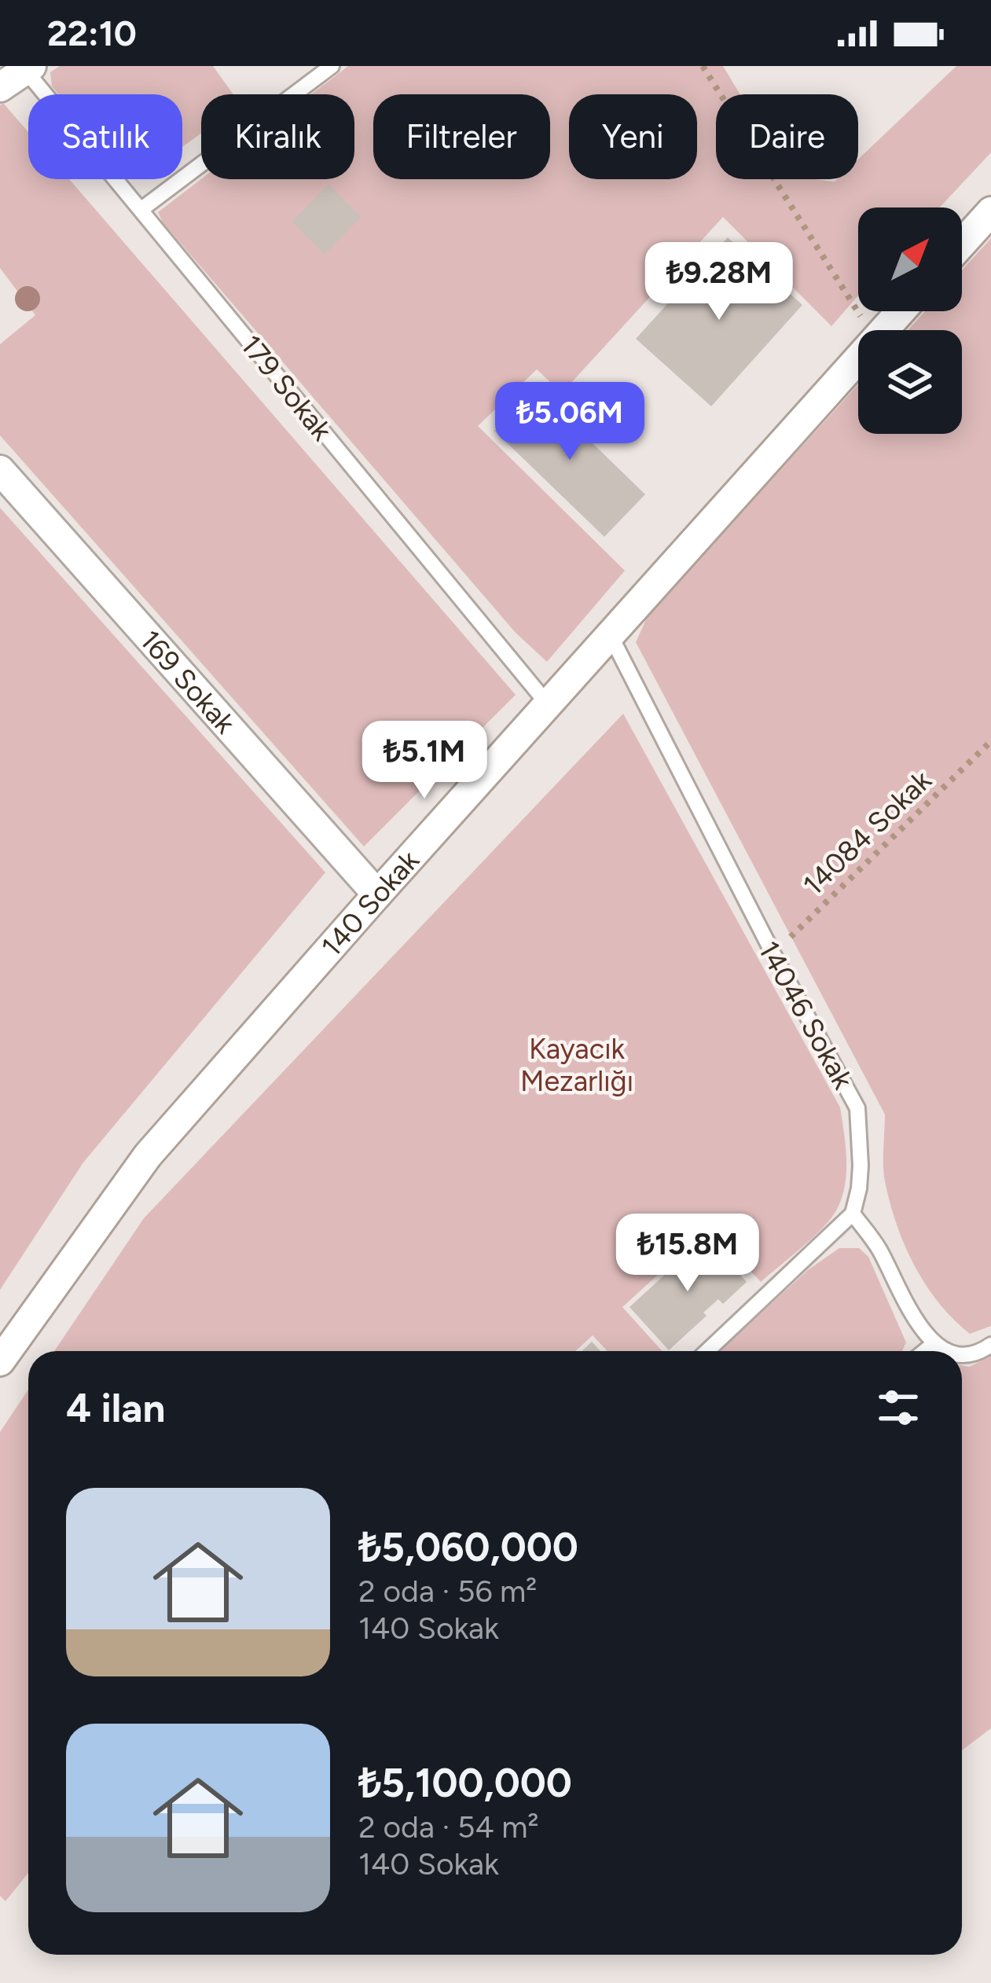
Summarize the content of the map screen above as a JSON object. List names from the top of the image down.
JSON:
{
  "streets": {
    "main road": ["169 Sokak", "140 Sokak"],
    "lane": ["179 Sokak", "14046 Sokak"],
    "path": ["14084 Sokak"]
  },
  "crossings": [
    ["179 Sokak", "140 Sokak"],
    ["169 Sokak", "140 Sokak"],
    ["14084 Sokak", "14046 Sokak"],
    ["140 Sokak", "14046 Sokak"]
  ],
  "parks": ["Kayacık Mezarlığı"],
  "north": "top right",
  "page": {
    "status": "22:10",
    "chip": [
      "Satılık",
      "Kiralık",
      "Filtreler",
      "Yeni",
      "Daire"
    ],
    "price": [
      "₺9.28M",
      "₺5.06M",
      "₺5.1M",
      "₺15.8M"
    ],
    "heading": "4 ilan",
    "list": [
      {
        "name": "₺5,060,000",
        "note": "2 oda · 56 m² · 140 Sokak"
      },
      {
        "name": "₺5,100,000",
        "note": "2 oda · 54 m² · 140 Sokak"
      }
    ]
  }
}
